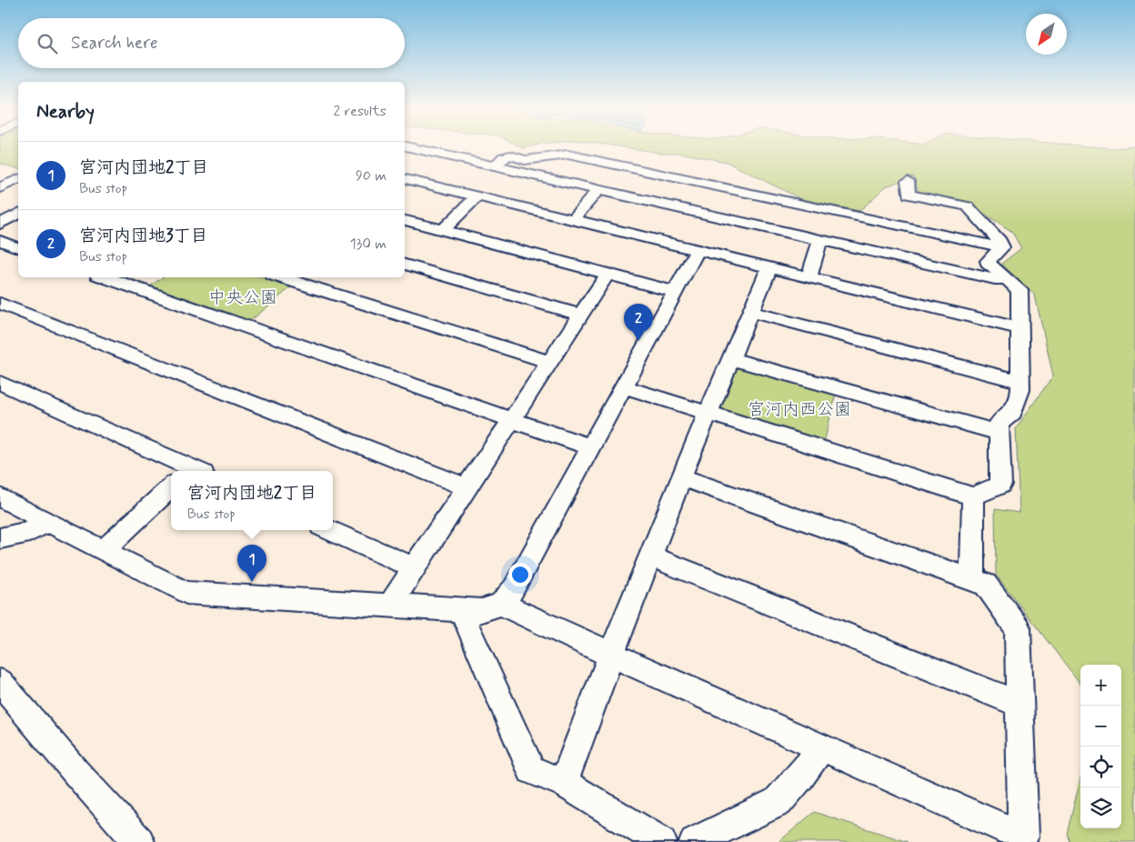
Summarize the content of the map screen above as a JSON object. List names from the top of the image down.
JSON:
{
  "parks": ["中央公園", "宮河内西公園"],
  "north": "bottom left",
  "page": {
    "search": "Search here",
    "heading": ["Nearby", "2 results"],
    "list": [
      {
        "mark": "1",
        "name": "宮河内団地2丁目",
        "note": "Bus stop",
        "value": "90 m"
      },
      {
        "mark": "2",
        "name": "宮河内団地3丁目",
        "note": "Bus stop",
        "value": "130 m"
      }
    ],
    "pins": ["2", "1"],
    "popup": ["宮河内団地2丁目", "Bus stop"],
    "map_buttons": ["+", "−"]
  }
}
